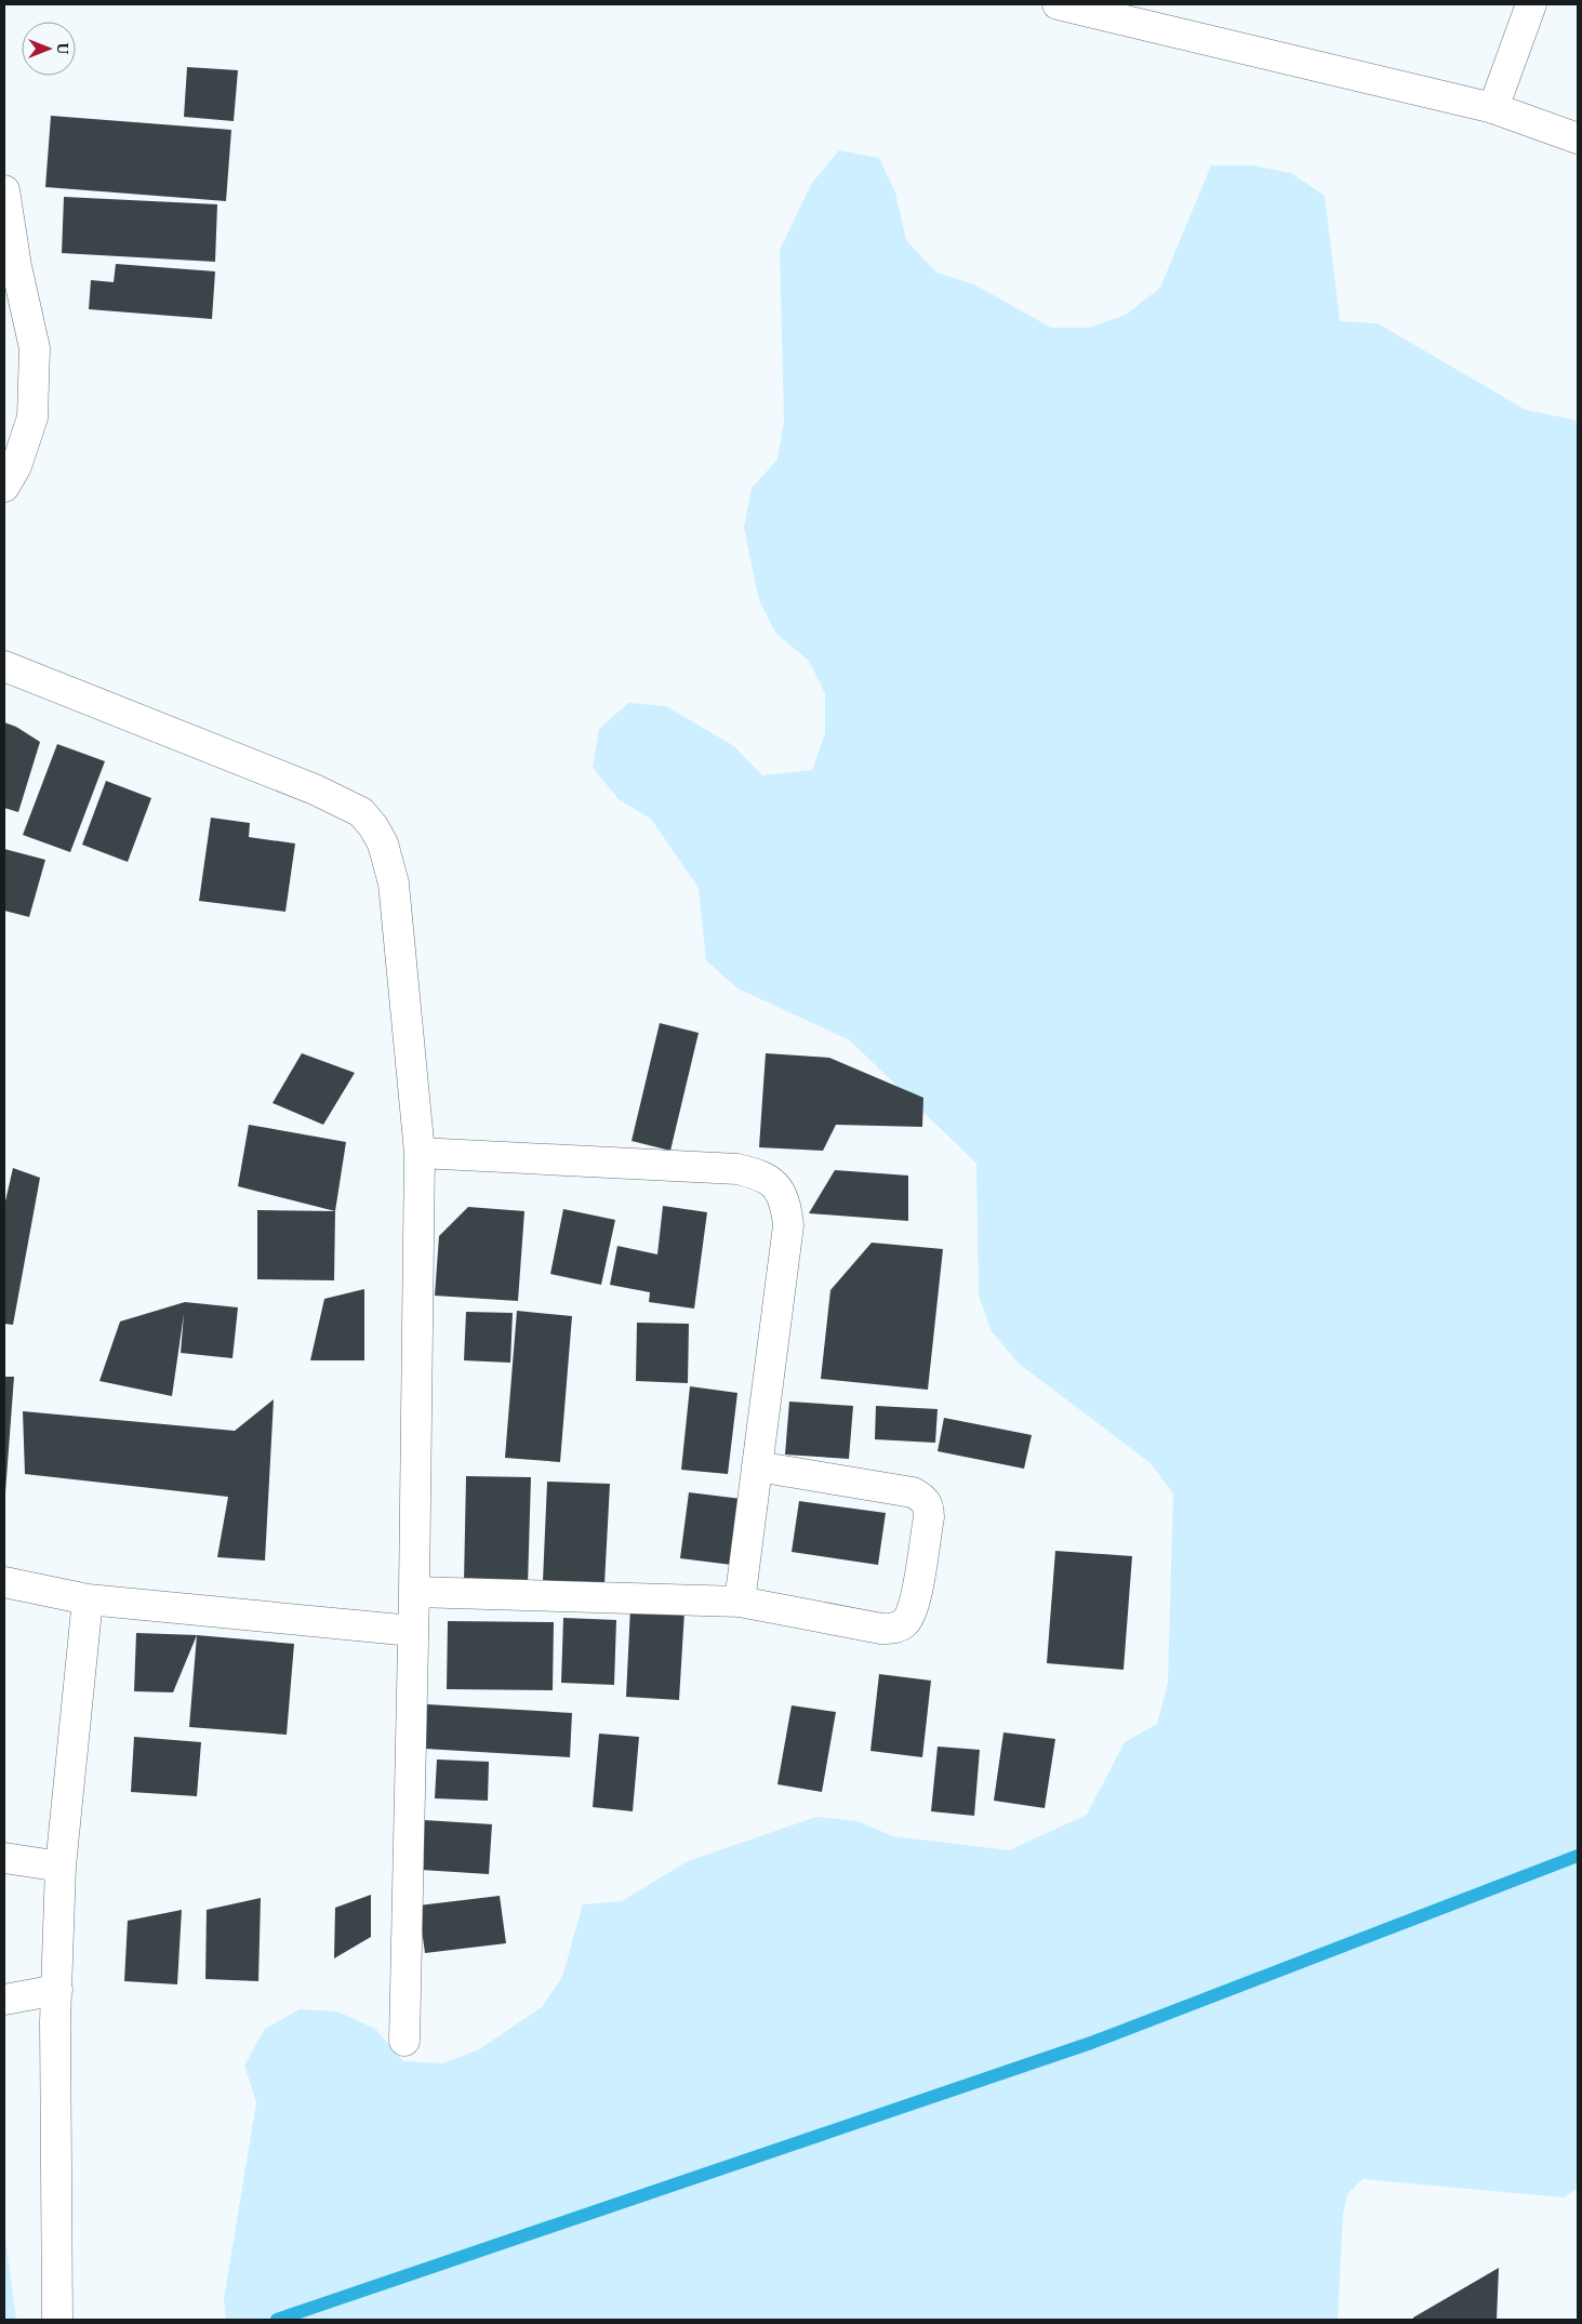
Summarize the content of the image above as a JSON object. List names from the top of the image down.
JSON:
{
  "north": "right"
}
